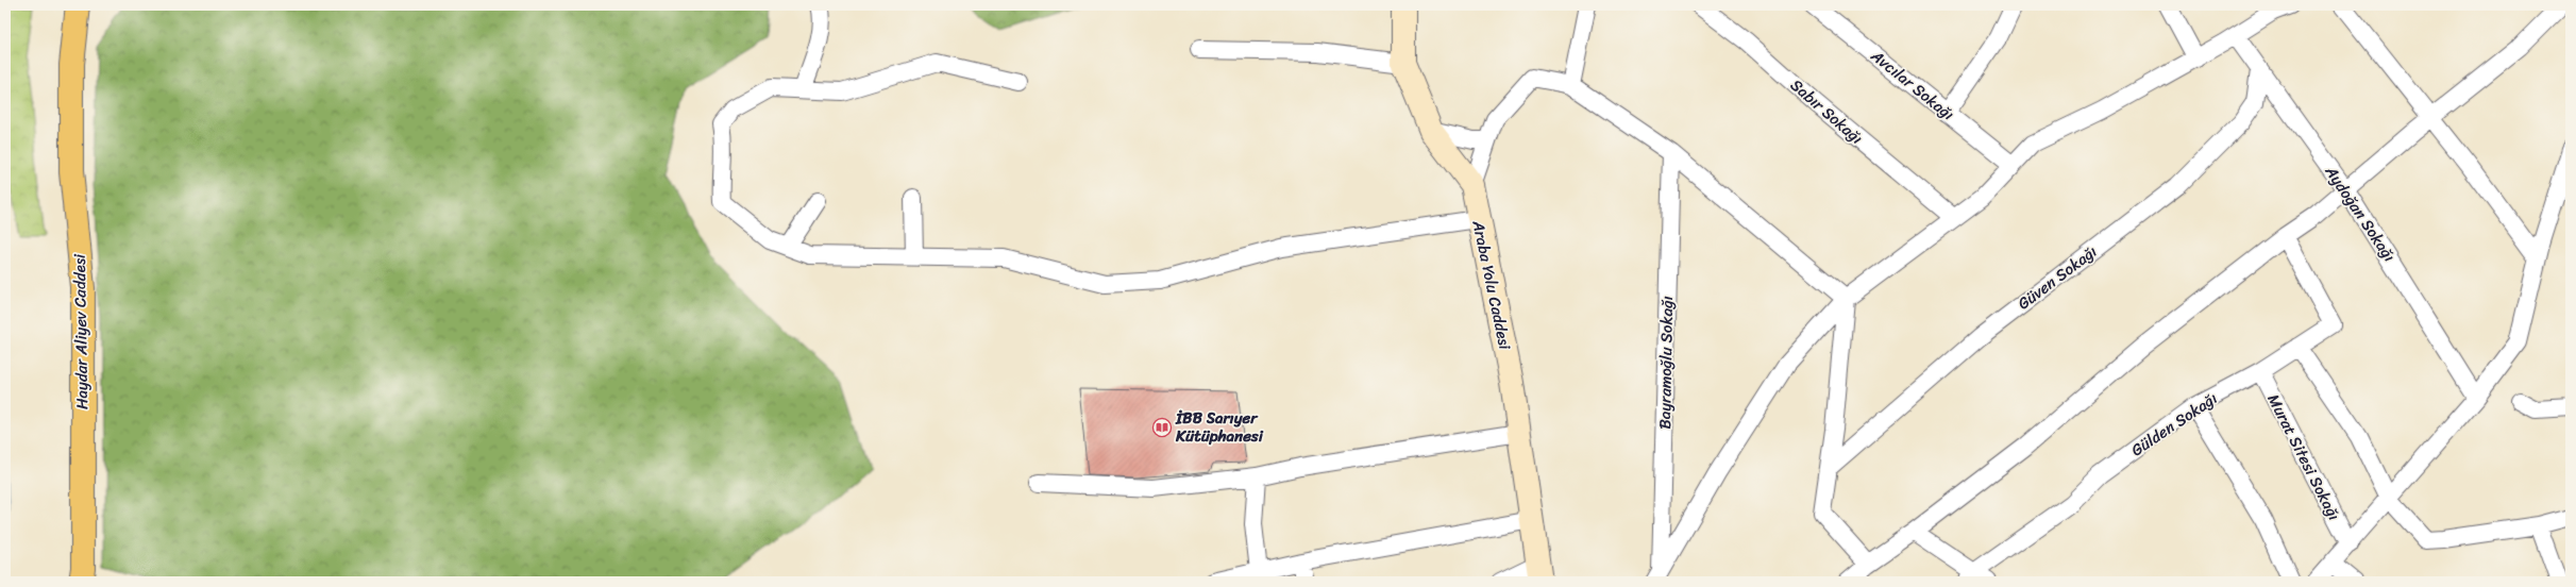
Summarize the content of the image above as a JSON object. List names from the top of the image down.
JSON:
{
  "streets": {
    "main road": ["Haydar Aliyev Caddesi"],
    "street": [
      "Avcılar Sokağı",
      "Sabır Sokağı",
      "Aydoğan Sokağı",
      "Güven Sokağı",
      "Araba Yolu Caddesi",
      "Bayramoğlu Sokağı",
      "Gülden Sokağı",
      "Murat Sitesi Sokağı"
    ]
  },
  "crossings": [
    ["Aydoğan Sokağı", "Güven Sokağı"],
    ["Gülden Sokağı", "Murat Sitesi Sokağı"]
  ],
  "places": {
    "library": ["İBB Sarıyer Kütüphanesi"]
  }
}
